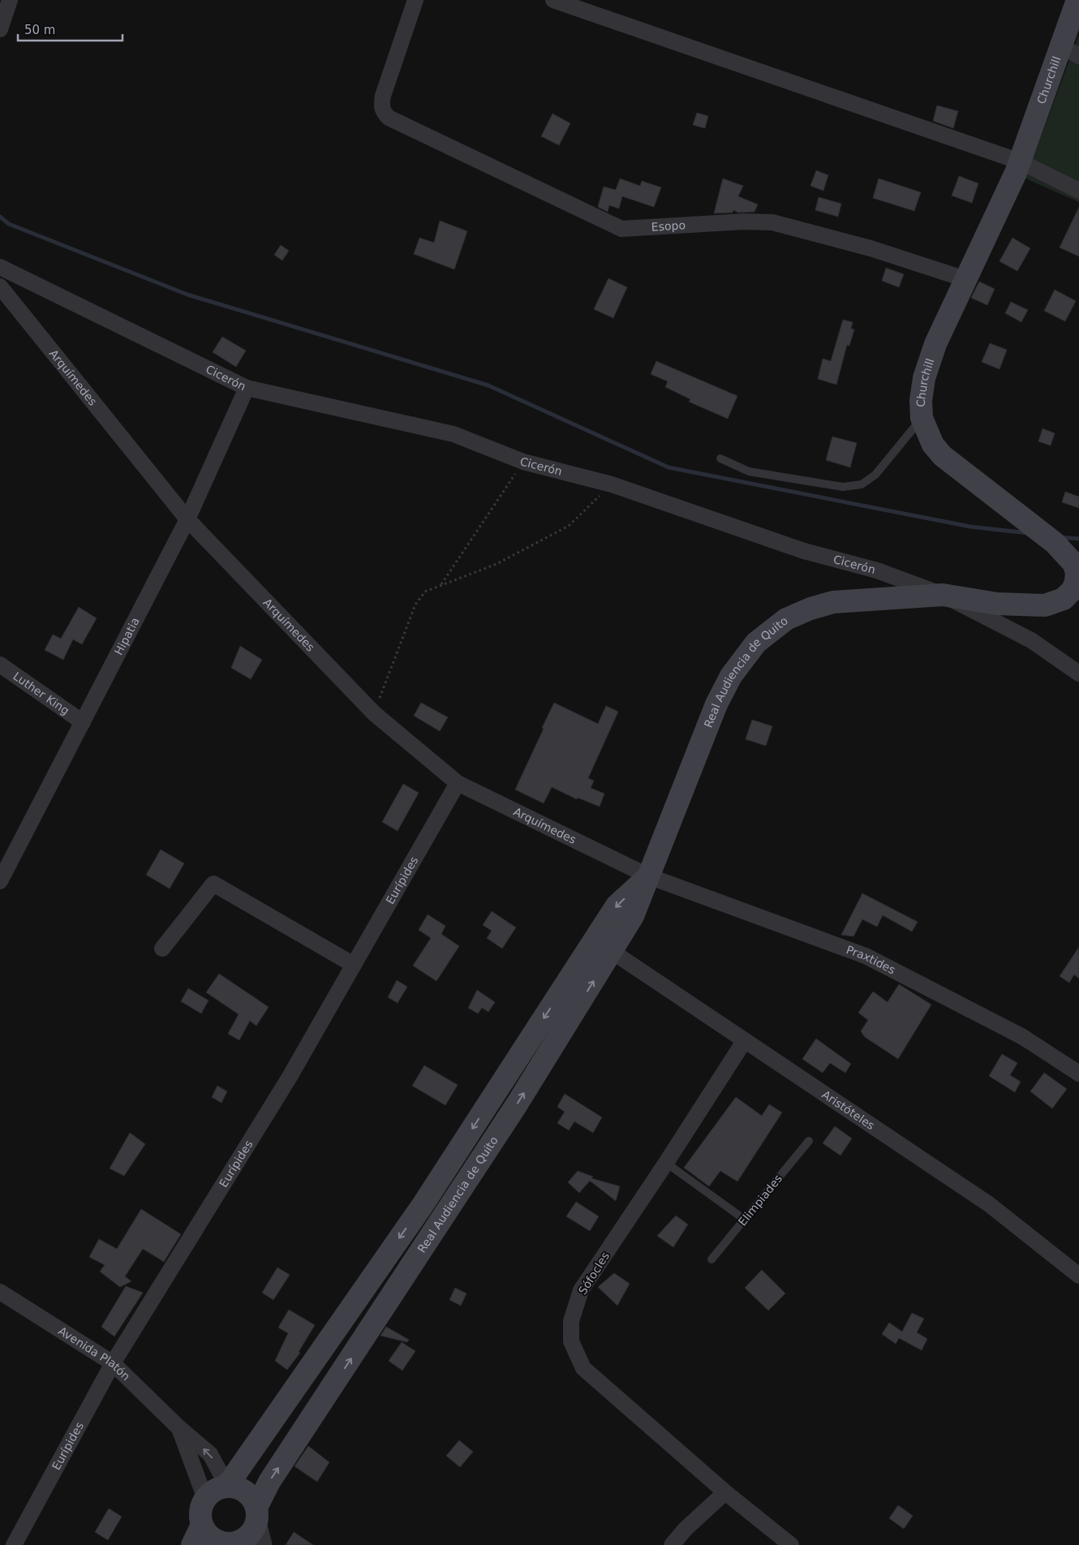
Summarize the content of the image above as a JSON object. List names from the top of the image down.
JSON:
{
  "streets": {
    "main road": ["Churchill", "Real Audiencia de Quito"],
    "street": [
      "Esopo",
      "Arquímedes",
      "Cicerón",
      "Hipatia",
      "Luther King",
      "Eurípides",
      "Praxtides",
      "Aristóteles",
      "Sófocles",
      "Avenida Platón"
    ],
    "lane": ["Elimpiades"]
  },
  "crossings": [
    ["Churchill", "Esopo"],
    ["Churchill", "Cicerón"],
    ["Churchill", "Real Audiencia de Quito"],
    ["Arquímedes", "Hipatia"],
    ["Arquímedes", "Real Audiencia de Quito"],
    ["Arquímedes", "Eurípides"],
    ["Arquímedes", "Praxtides"],
    ["Cicerón", "Hipatia"],
    ["Cicerón", "Real Audiencia de Quito"],
    ["Hipatia", "Luther King"],
    ["Real Audiencia de Quito", "Praxtides"],
    ["Real Audiencia de Quito", "Aristóteles"],
    ["Real Audiencia de Quito", "Avenida Platón"],
    ["Eurípides", "Avenida Platón"],
    ["Aristóteles", "Sófocles"]
  ],
  "scale_bar": "50 m"
}
